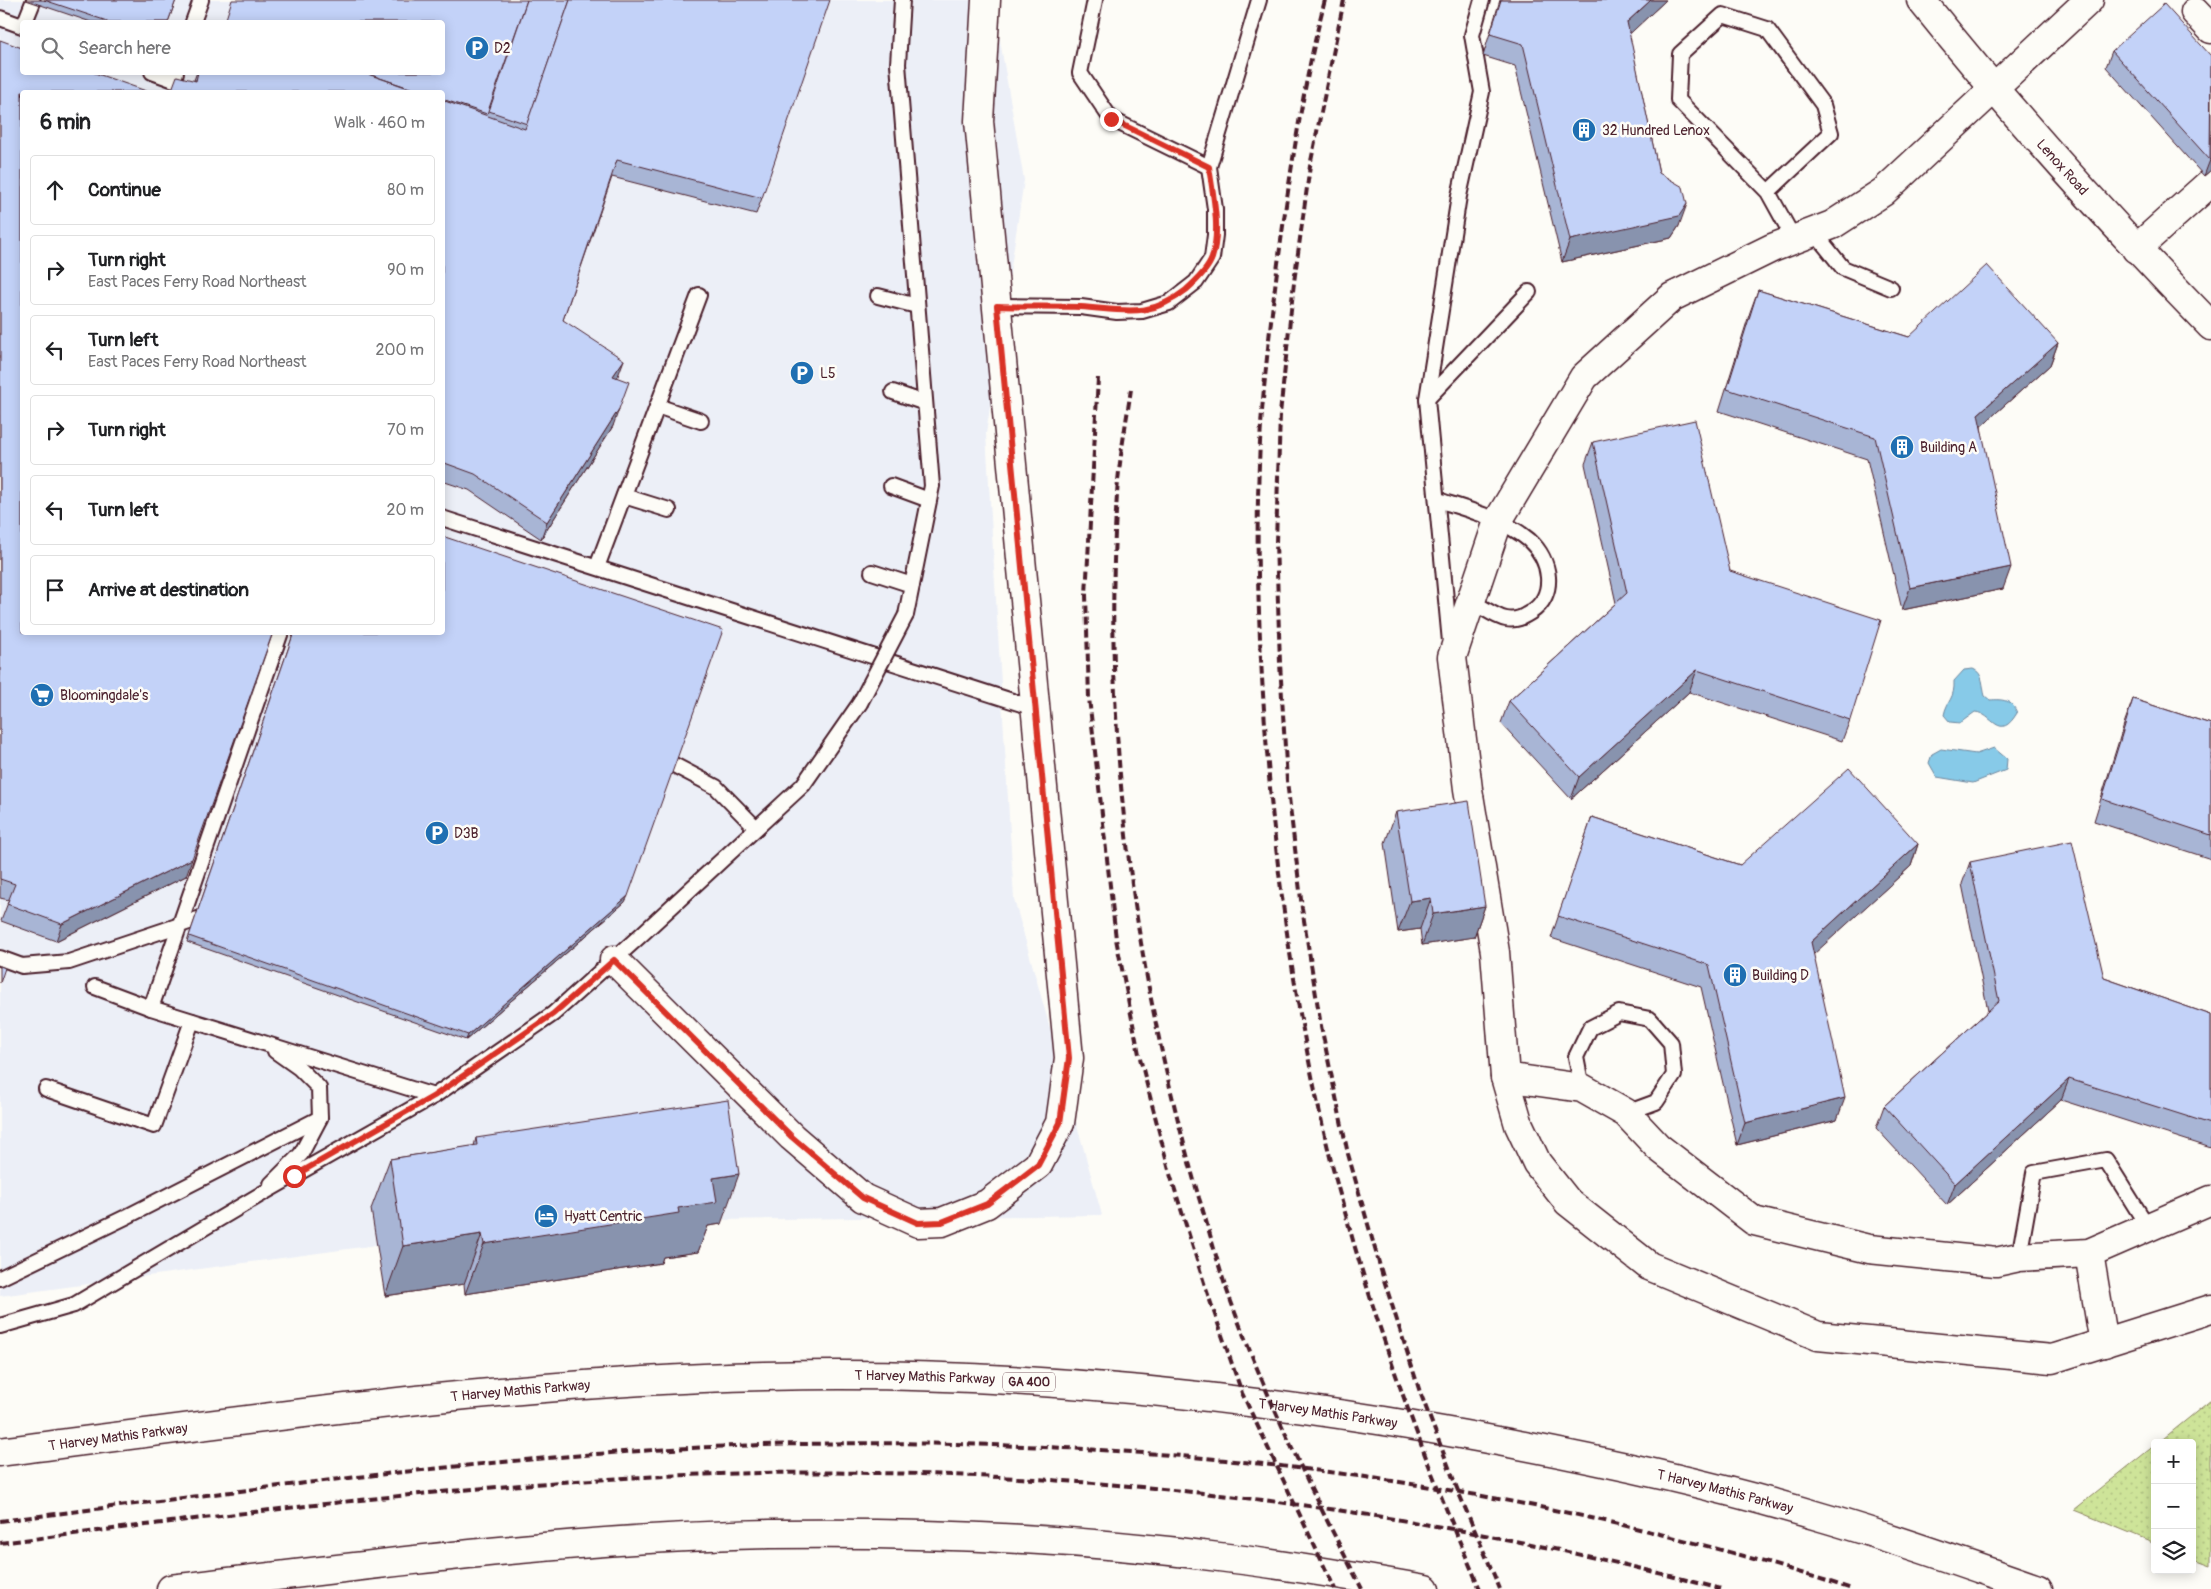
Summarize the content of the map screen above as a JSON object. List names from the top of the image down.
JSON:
{
  "streets": {
    "main road": ["Lenox Road", "T Harvey Mathis Parkway", "GA 400"]
  },
  "places": {
    "parking": ["D2", "L5", "D3B"],
    "building": ["32 Hundred Lenox", "Building A", "Building D"],
    "supermarket": ["Bloomingdale's"],
    "hotel": ["Hyatt Centric"]
  },
  "page": {
    "search": "Search here",
    "heading": ["6 min", "Walk · 460 m"],
    "list": [
      ["Continue", "80 m"],
      ["Turn right", "East Paces Ferry Road Northeast", "90 m"],
      ["Turn left", "East Paces Ferry Road Northeast", "200 m"],
      ["Turn right", "70 m"],
      ["Turn left", "20 m"],
      "Arrive at destination"
    ],
    "map_buttons": ["+", "−"]
  }
}
